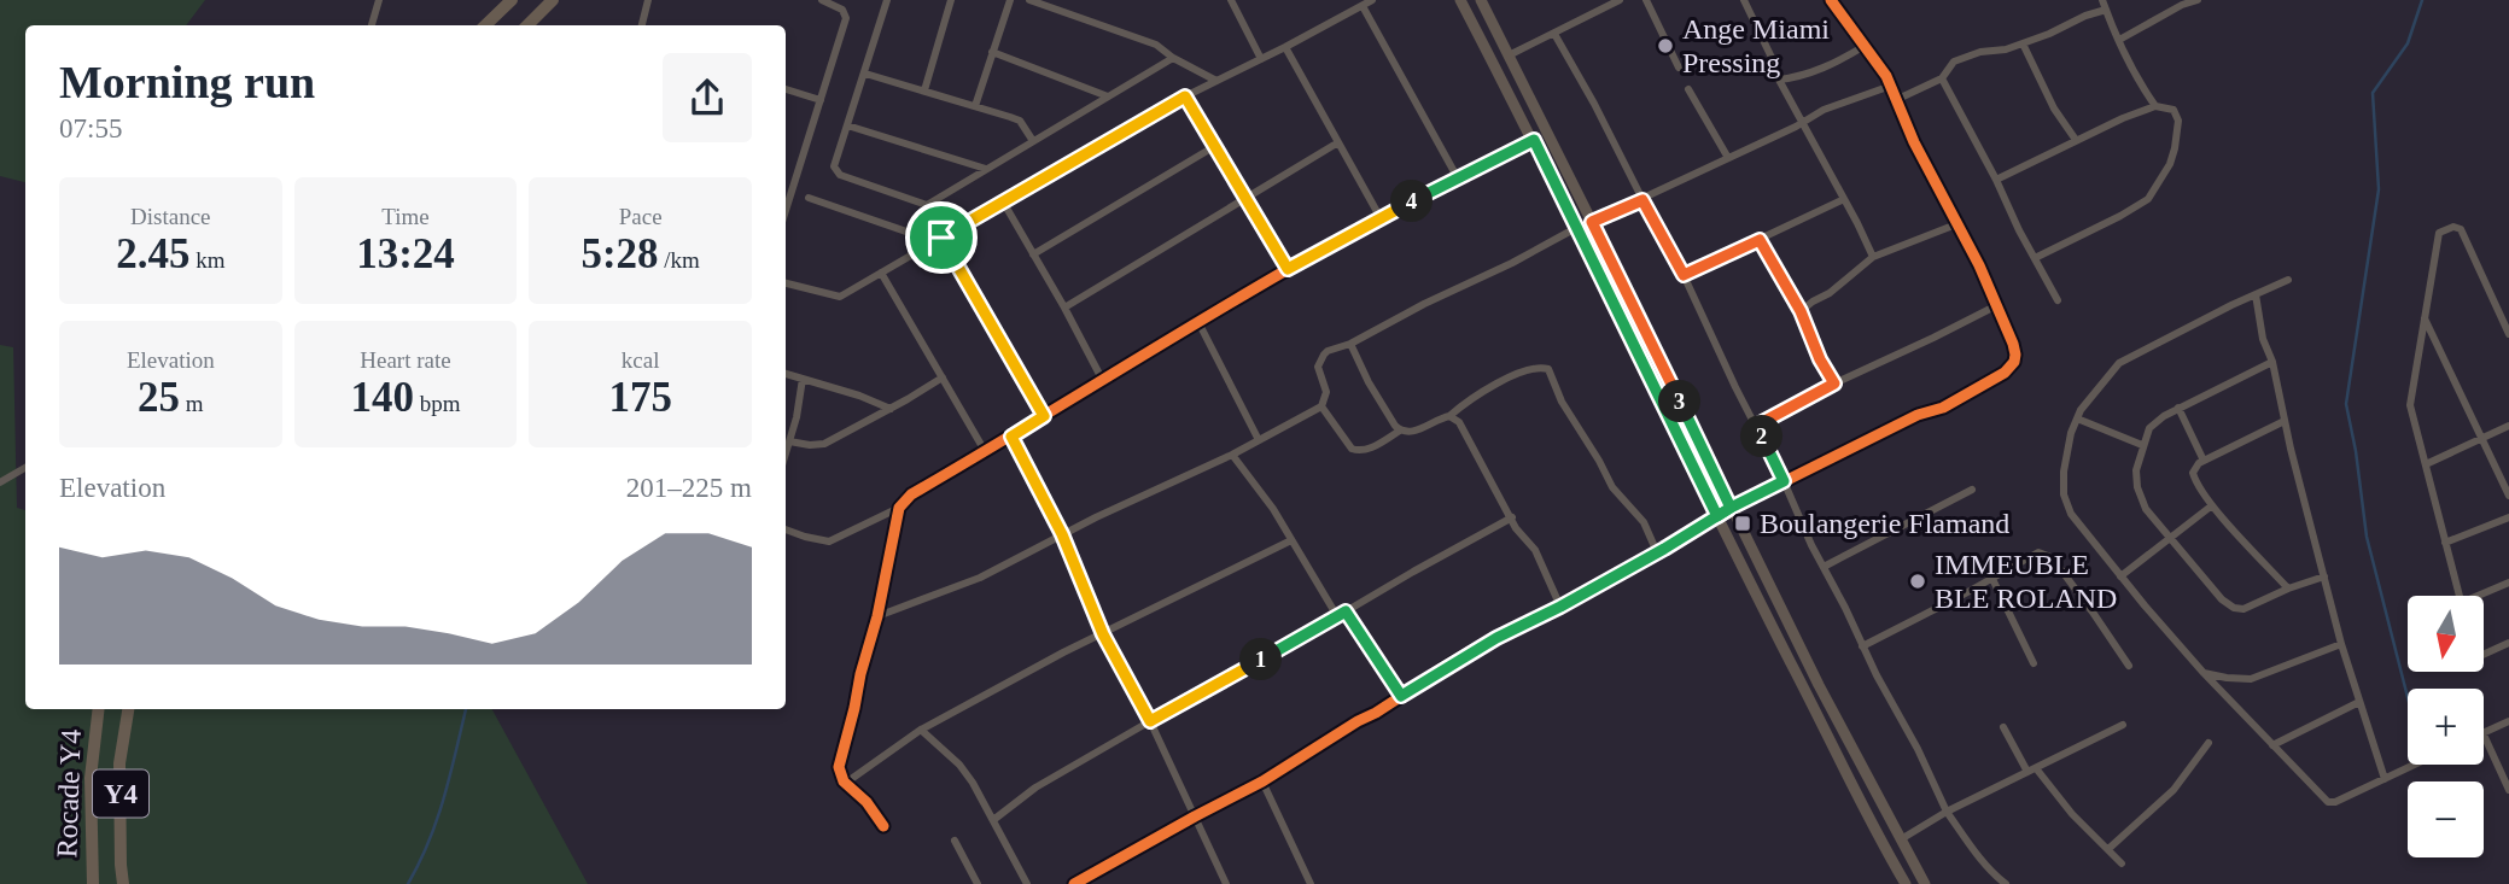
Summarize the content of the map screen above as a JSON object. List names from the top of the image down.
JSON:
{
  "streets": {
    "highway": ["Rocade Y4", "Y4"]
  },
  "places": {
    "other": ["Ange Miami Pressing", "IMMEUBLE BLE ROLAND"],
    "transit": ["Boulangerie Flamand"]
  },
  "north": "bottom",
  "page": {
    "heading": ["Morning run", "07:55"],
    "stats": [
      ["Distance", "2.45 km"],
      ["Time", "13:24"],
      ["Pace", "5:28 /km"],
      ["Elevation", "25 m"],
      ["Heart rate", "140 bpm"],
      ["kcal", "175"]
    ],
    "pins": [
      "4",
      "3",
      "2",
      "1"
    ],
    "chart": ["Elevation", "201–225 m"],
    "map_buttons": ["+", "−"]
  }
}
